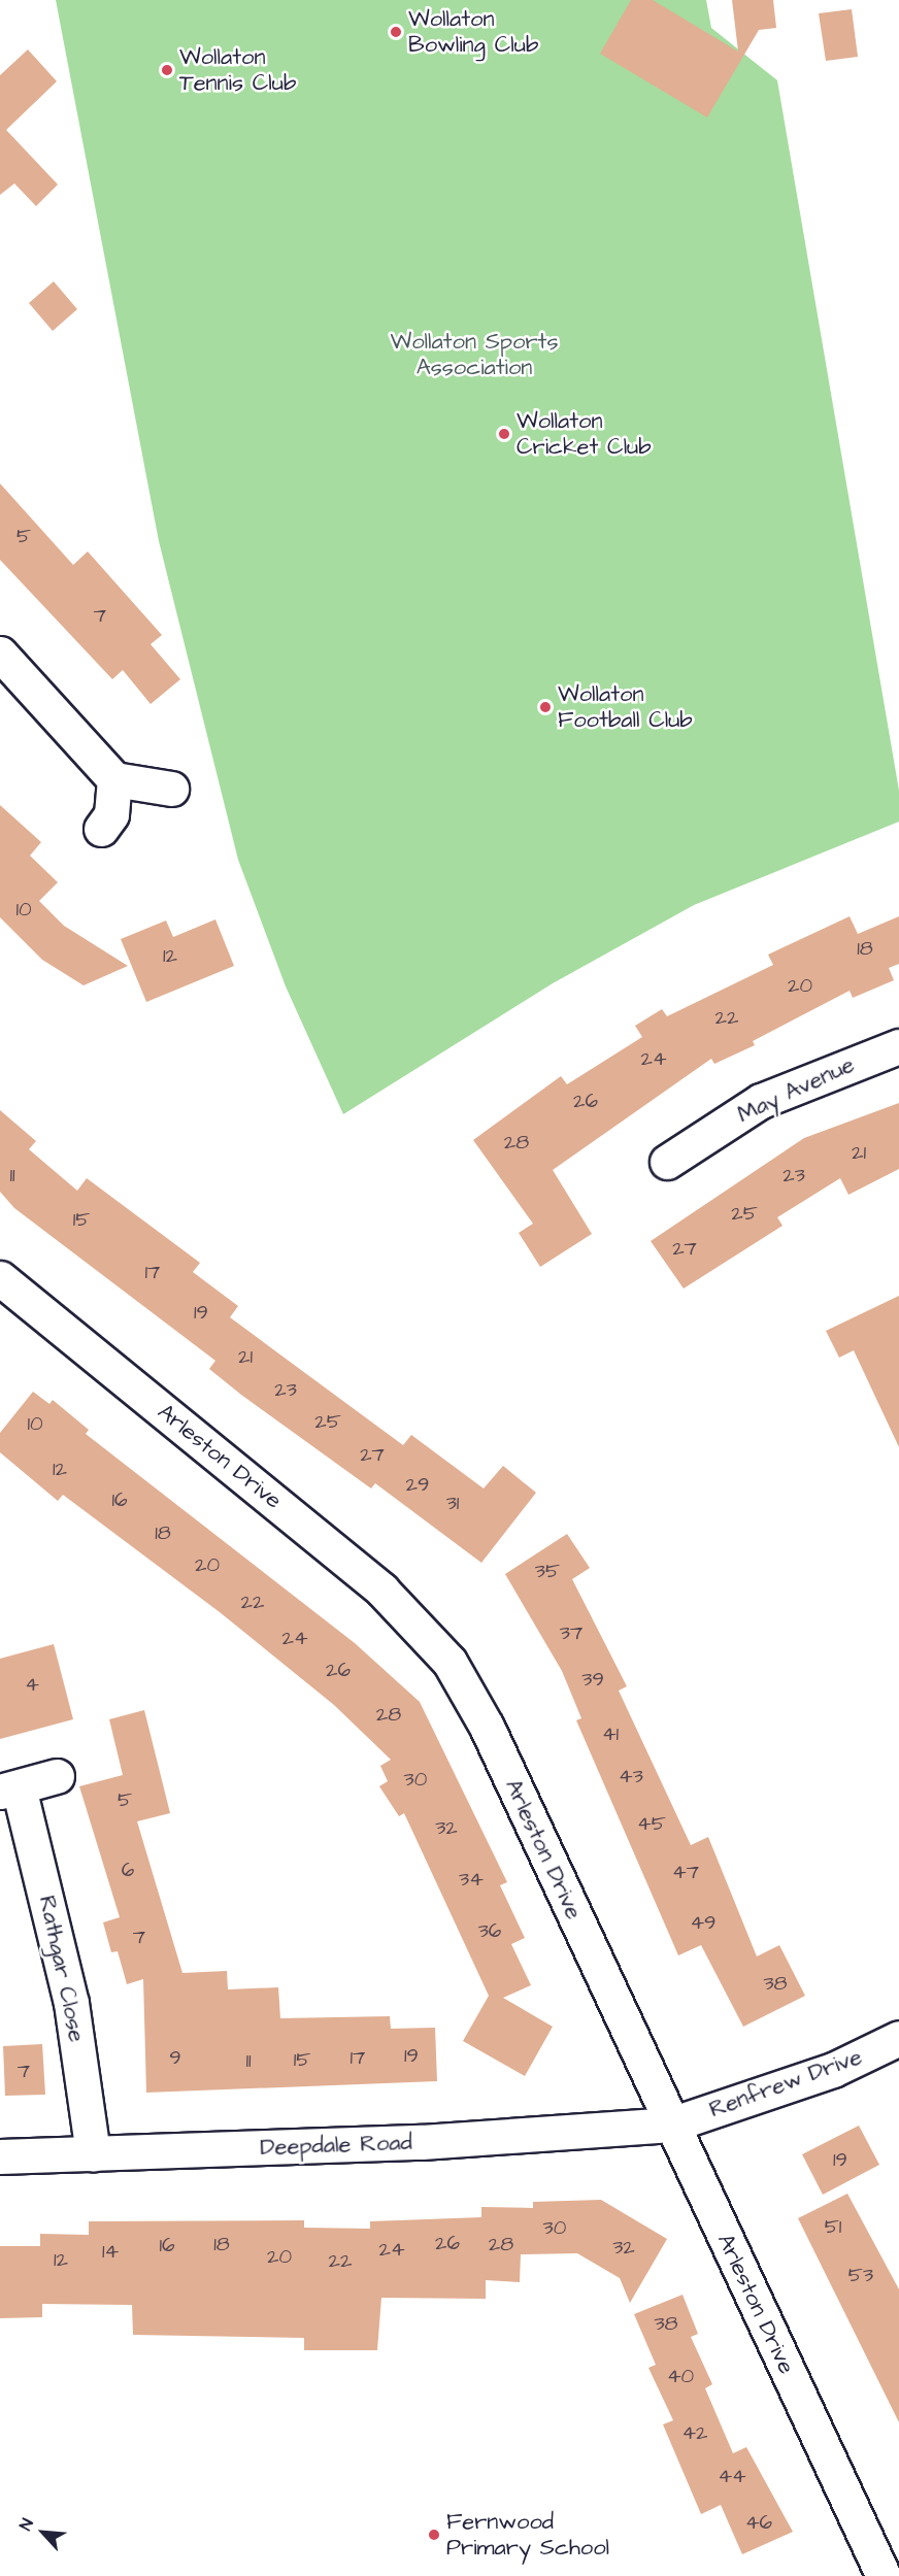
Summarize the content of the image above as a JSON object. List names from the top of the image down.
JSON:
{
  "streets": {
    "street": [
      "May Avenue",
      "Arleston Drive",
      "Rathgar Close",
      "Renfrew Drive",
      "Deepdale Road"
    ]
  },
  "crossings": [
    ["Arleston Drive", "Renfrew Drive"],
    ["Arleston Drive", "Deepdale Road"],
    ["Rathgar Close", "Deepdale Road"],
    ["Renfrew Drive", "Deepdale Road"]
  ],
  "parks": ["Wollaton Sports Association"],
  "places": [
    "Wollaton Bowling Club",
    "Wollaton Tennis Club",
    "Wollaton Cricket Club",
    "Wollaton Football Club",
    "Fernwood Primary School"
  ],
  "house_numbers": [
    "5",
    "7",
    "10",
    "18",
    "12",
    "20",
    "22",
    "24",
    "26",
    "28",
    "21",
    "11",
    "23",
    "25",
    "15",
    "27",
    "17",
    "19",
    "21",
    "23",
    "25",
    "10",
    "27",
    "12",
    "29",
    "16",
    "31",
    "18",
    "20",
    "35",
    "22",
    "37",
    "24",
    "26",
    "39",
    "4",
    "28",
    "41",
    "43",
    "30",
    "5",
    "45",
    "32",
    "6",
    "47",
    "34",
    "49",
    "36",
    "7",
    "38",
    "19",
    "9",
    "17",
    "15",
    "11",
    "7",
    "19",
    "51",
    "30",
    "26",
    "18",
    "28",
    "16",
    "32",
    "24",
    "14",
    "20",
    "12",
    "22",
    "53",
    "38",
    "40",
    "42",
    "44",
    "46"
  ],
  "north": "top left"
}
